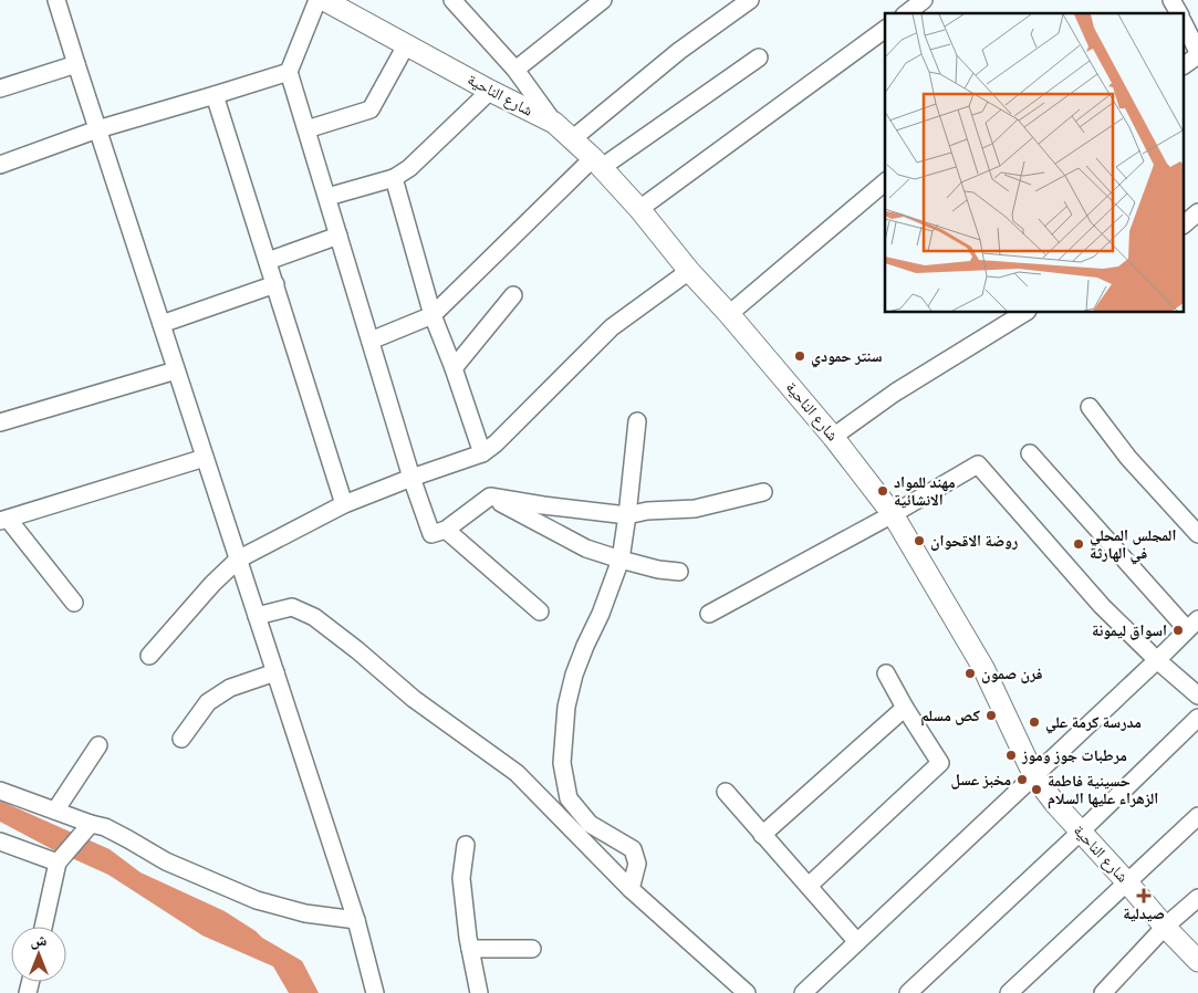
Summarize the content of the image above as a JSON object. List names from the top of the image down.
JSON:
{
  "streets": {
    "main road": ["شارع الناحية"]
  },
  "places": {
    "other": [
      "سنتر حمودي",
      "مهند للمواد الانشائية",
      "روضة الاقحوان",
      "المجلس المحلي في الهارثة",
      "اسواق ليمونة",
      "فرن صمون",
      "كص مسلم",
      "مدرسة كرمة علي",
      "مرطبات جوز وموز",
      "مخبز عسل",
      "حسينية فاطمة الزهراء عليها السلام"
    ],
    "health": ["صيدلية"]
  },
  "north": "top"
}
